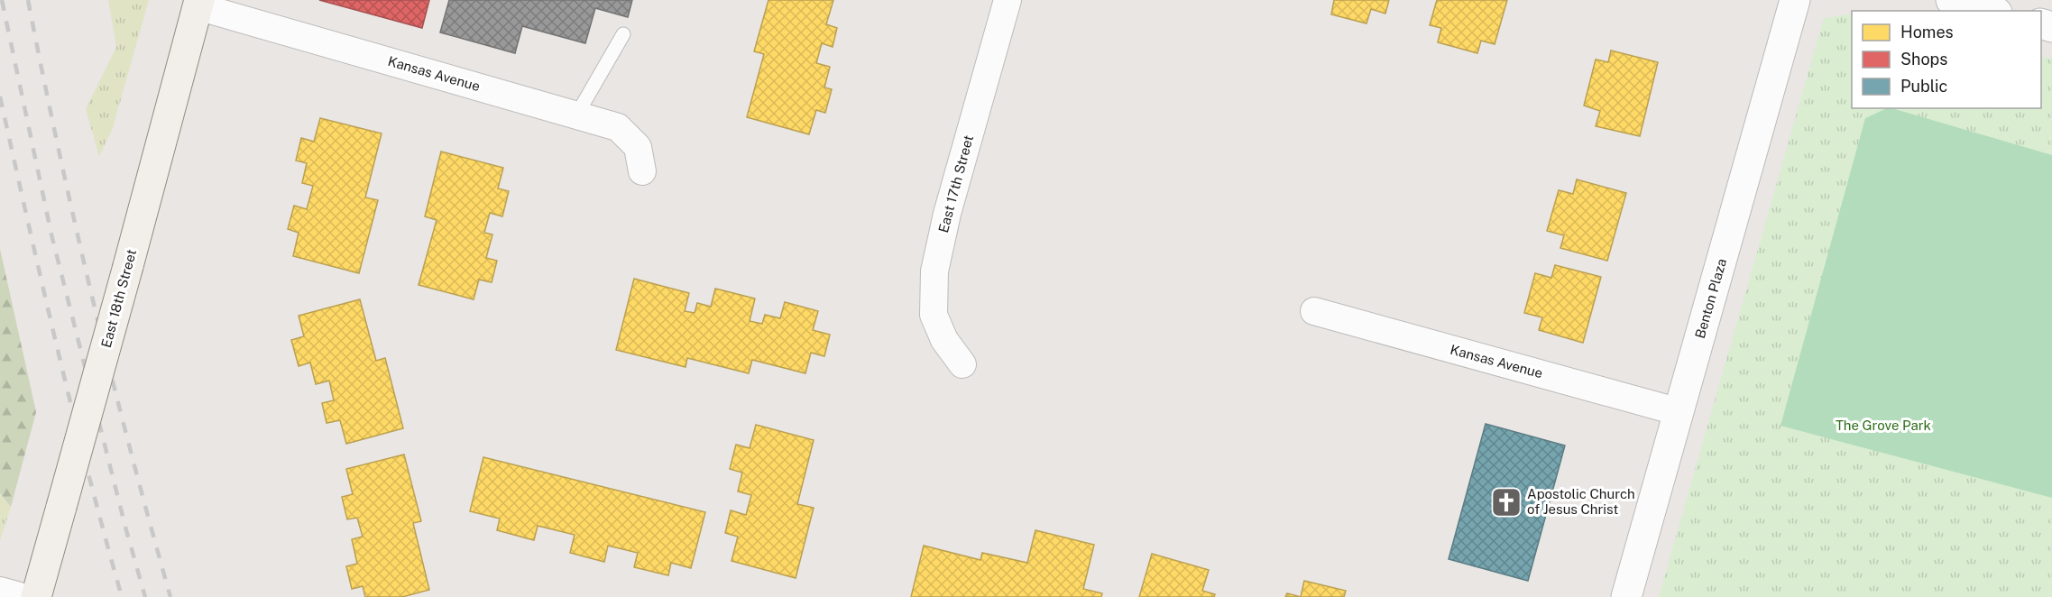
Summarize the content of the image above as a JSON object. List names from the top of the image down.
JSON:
{
  "streets": {
    "main road": ["East 18th Street"],
    "street": ["Kansas Avenue", "East 17th Street", "Benton Plaza"]
  },
  "crossings": [
    ["Kansas Avenue", "East 18th Street"],
    ["Kansas Avenue", "Benton Plaza"]
  ],
  "parks": ["The Grove Park"],
  "places": {
    "church": ["Apostolic Church of Jesus Christ"]
  },
  "legend": ["Homes", "Shops", "Public"]
}
